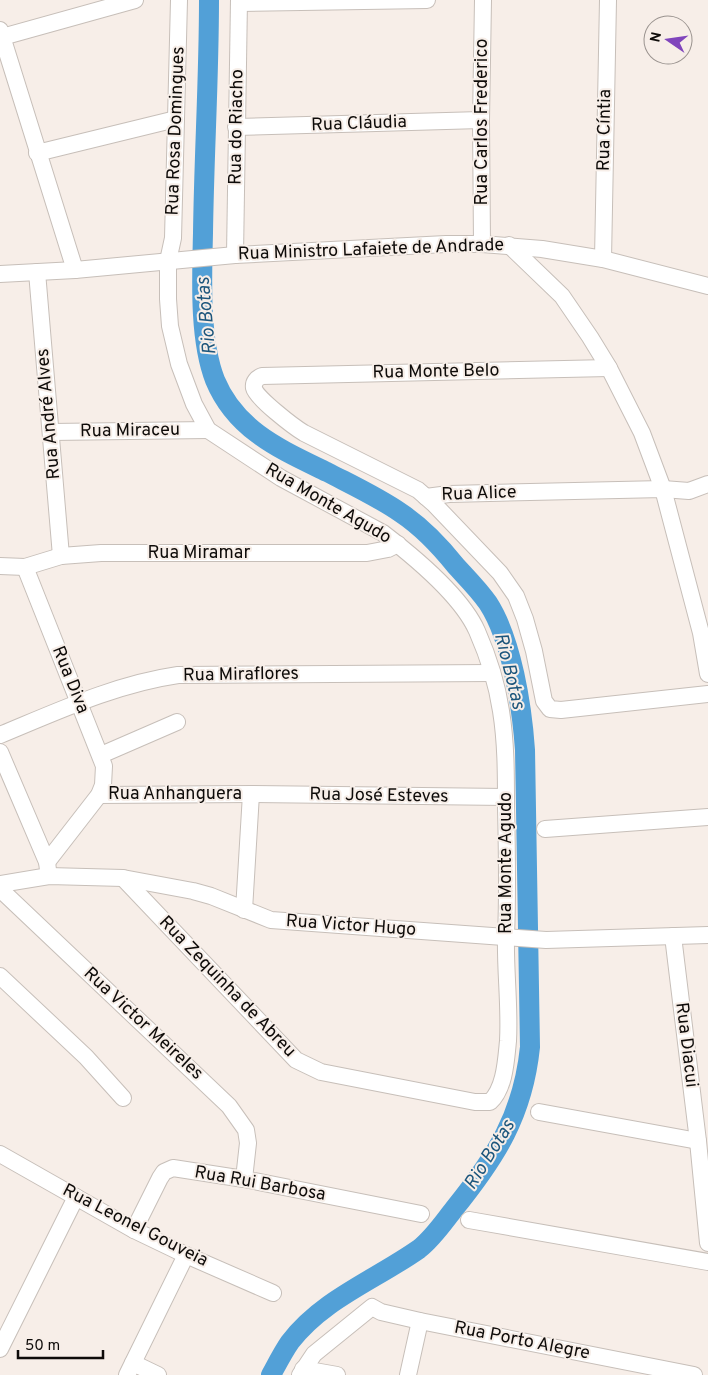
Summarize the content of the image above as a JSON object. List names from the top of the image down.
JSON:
{
  "streets": {
    "street": [
      "Rua Carlos Frederico",
      "Rua Cláudia",
      "Rua do Riacho",
      "Rua Cíntia",
      "Rua Rosa Domingues",
      "Rua Ministro Lafaiete de Andrade",
      "Rua Monte Belo",
      "Rua André Alves",
      "Rua Miraceu",
      "Rua Alice",
      "Rua Monte Agudo",
      "Rua Miramar",
      "Rua Miraflores",
      "Rua Diva",
      "Rua Anhanguera",
      "Rua José Esteves",
      "Rua Victor Hugo",
      "Rua Zequinha de Abreu",
      "Rua Victor Meireles",
      "Rua Diacui",
      "Rua Rui Barbosa",
      "Rua Leonel Gouveia",
      "Rua Porto Alegre"
    ]
  },
  "crossings": [
    ["Rua Carlos Frederico", "Rua Cláudia"],
    ["Rua Carlos Frederico", "Rua Ministro Lafaiete de Andrade"],
    ["Rua Cláudia", "Rua do Riacho"],
    ["Rua do Riacho", "Rua Ministro Lafaiete de Andrade"],
    ["Rua Cíntia", "Rua Ministro Lafaiete de Andrade"],
    ["Rua Rosa Domingues", "Rua Ministro Lafaiete de Andrade"],
    ["Rua Rosa Domingues", "Rua Monte Agudo"],
    ["Rua Ministro Lafaiete de Andrade", "Rua André Alves"],
    ["Rua Ministro Lafaiete de Andrade", "Rua Monte Agudo"],
    ["Rua Monte Belo", "Rua Alice"],
    ["Rua André Alves", "Rua Miraceu"],
    ["Rua André Alves", "Rua Miramar"],
    ["Rua Miraceu", "Rua Monte Agudo"],
    ["Rua Monte Agudo", "Rua Miramar"],
    ["Rua Monte Agudo", "Rua Miraflores"],
    ["Rua Monte Agudo", "Rua José Esteves"],
    ["Rua Monte Agudo", "Rua Victor Hugo"],
    ["Rua Monte Agudo", "Rua Zequinha de Abreu"],
    ["Rua Miramar", "Rua Diva"],
    ["Rua Miraflores", "Rua Diva"],
    ["Rua Diva", "Rua Anhanguera"],
    ["Rua Anhanguera", "Rua José Esteves"],
    ["Rua Victor Hugo", "Rua Zequinha de Abreu"],
    ["Rua Victor Hugo", "Rua Diacui"],
    ["Rua Victor Meireles", "Rua Rui Barbosa"],
    ["Rua Rui Barbosa", "Rua Leonel Gouveia"]
  ],
  "water": ["Rio Botas"],
  "scale_bar": "50 m",
  "north": "left"
}
